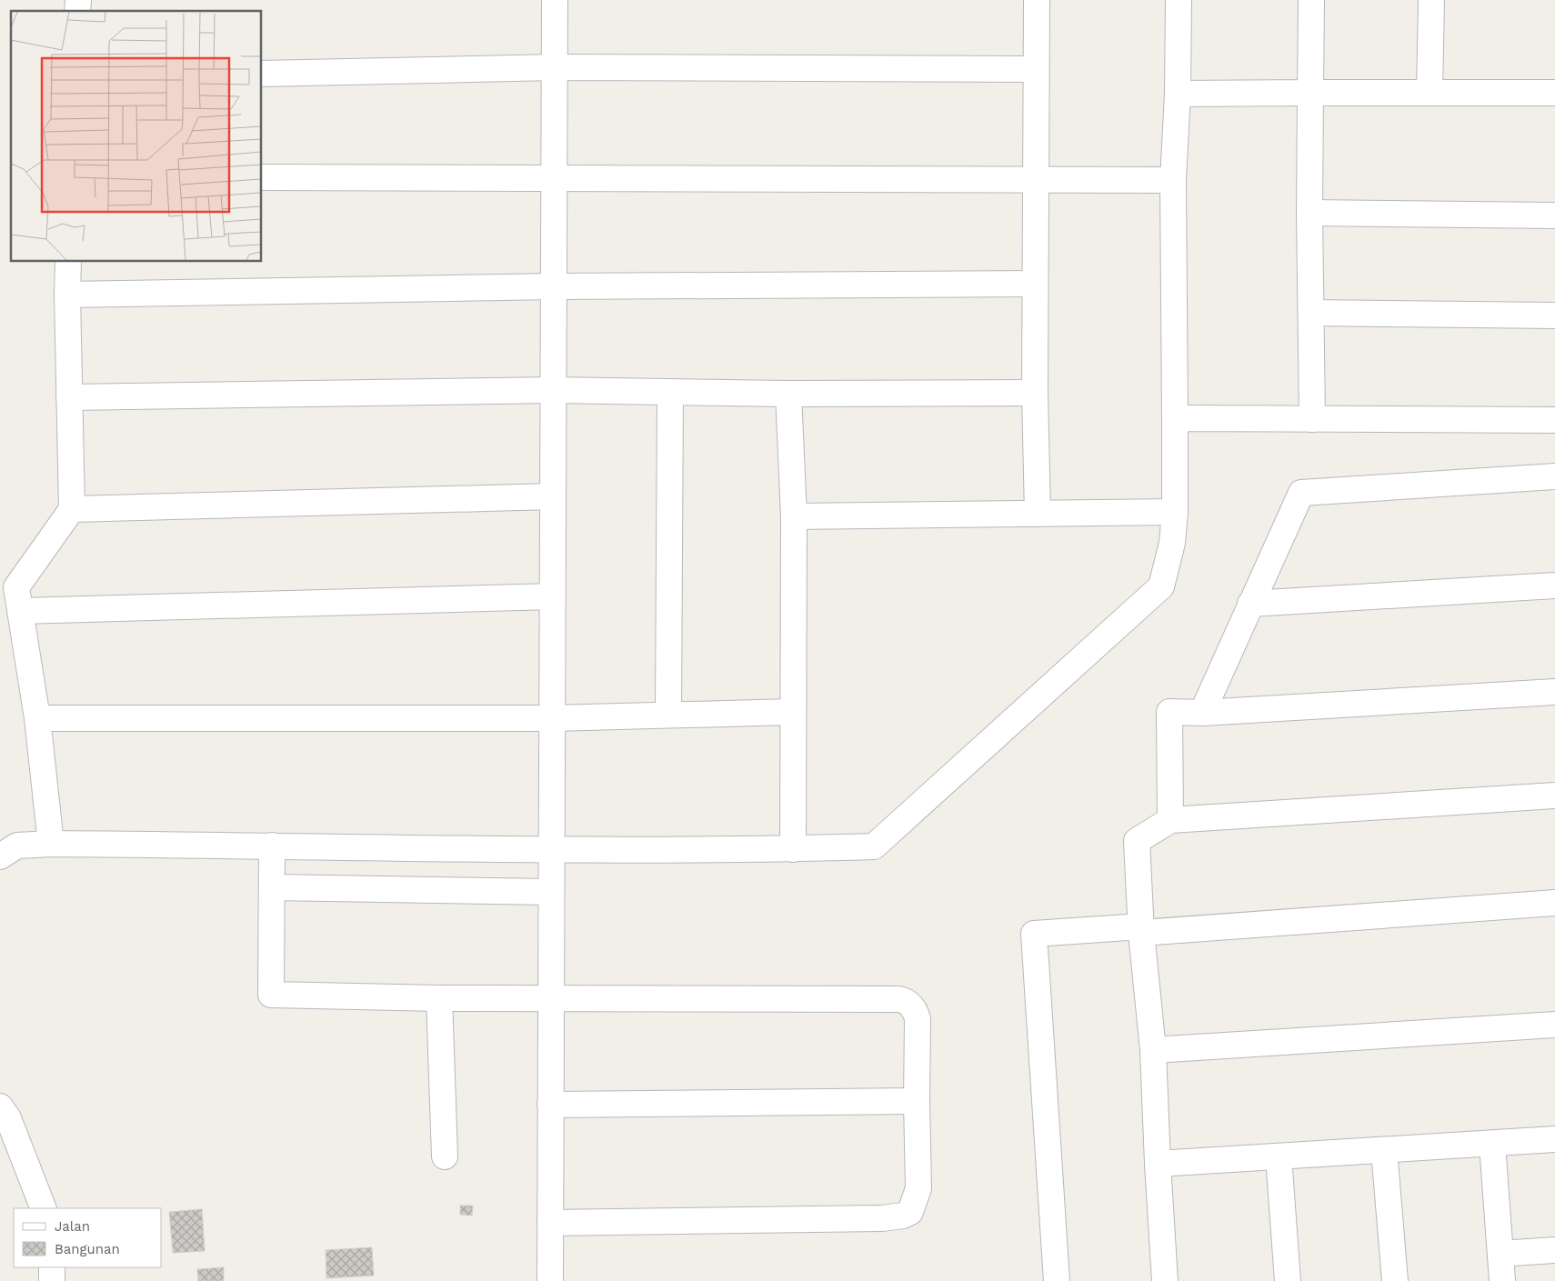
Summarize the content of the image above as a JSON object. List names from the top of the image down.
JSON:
{
  "legend": ["Jalan", "Bangunan"]
}
